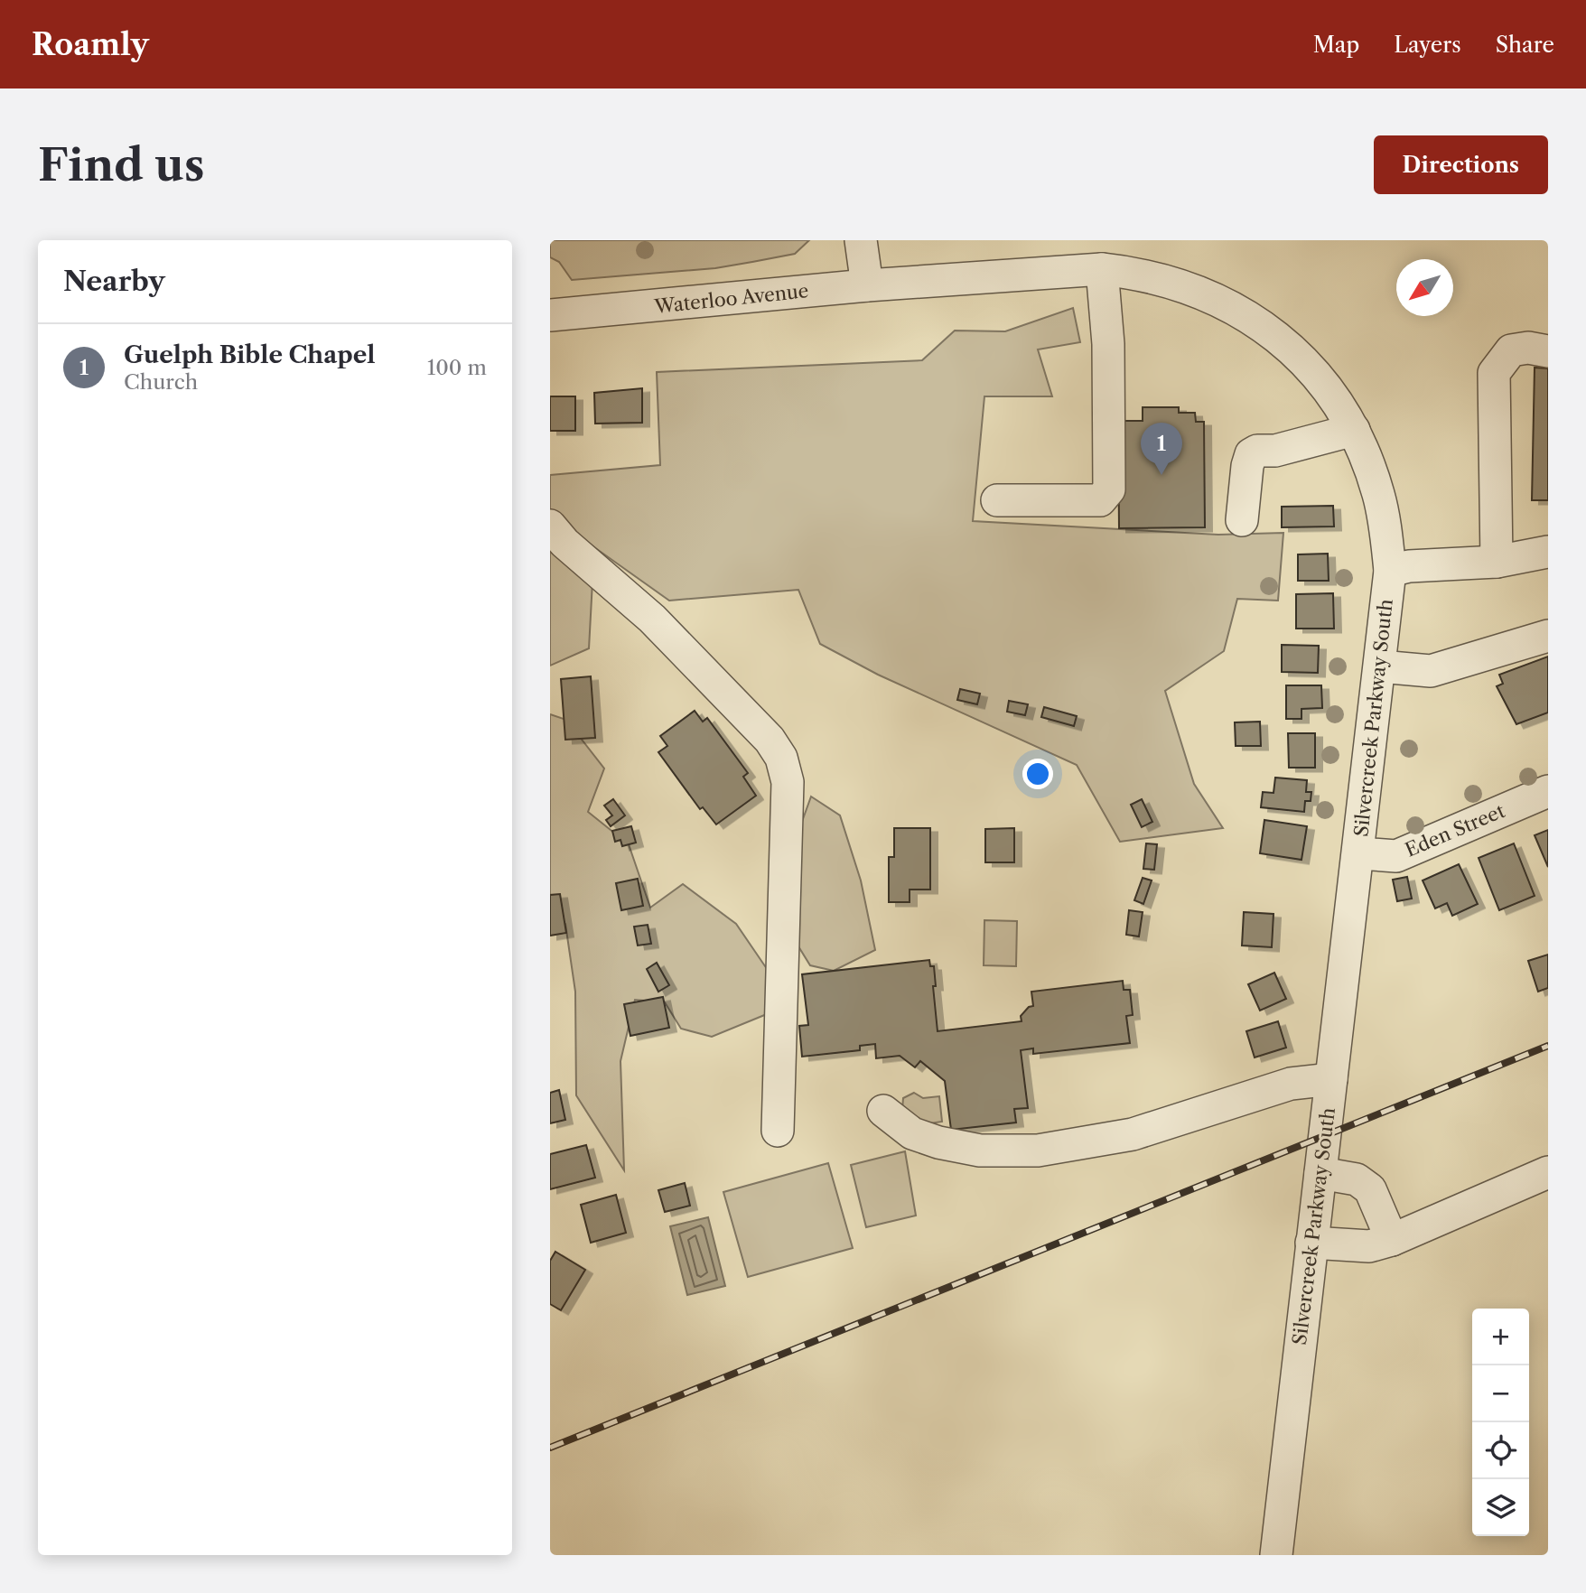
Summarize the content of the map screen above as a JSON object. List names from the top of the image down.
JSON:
{
  "streets": {
    "street": ["Waterloo Avenue", "Silvercreek Parkway South", "Eden Street"]
  },
  "crossings": [
    ["Waterloo Avenue", "Silvercreek Parkway South"],
    ["Silvercreek Parkway South", "Eden Street"]
  ],
  "north": "bottom left",
  "page": {
    "header": "Roamly",
    "nav": ["Map", "Layers", "Share"],
    "buttons": "Directions",
    "title": "Find us",
    "heading": "Nearby",
    "list": [
      {
        "mark": "1",
        "name": "Guelph Bible Chapel",
        "note": "Church",
        "value": "100 m"
      }
    ],
    "pins": "1",
    "map_buttons": ["+", "−"]
  }
}
